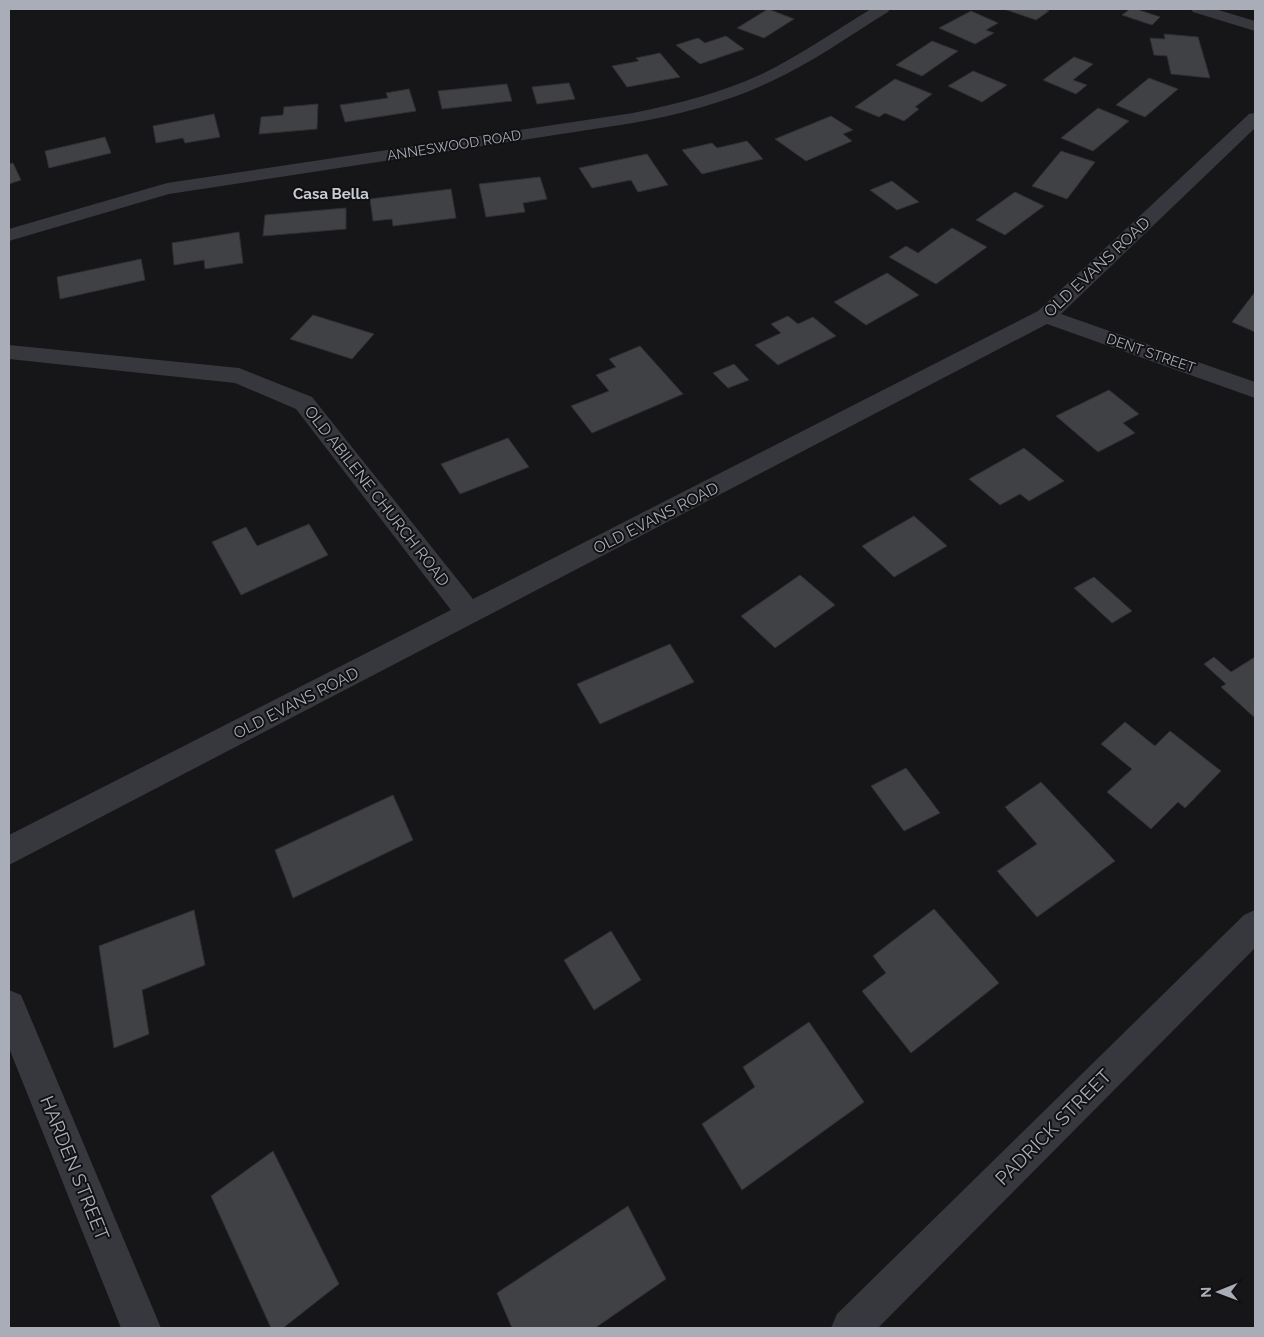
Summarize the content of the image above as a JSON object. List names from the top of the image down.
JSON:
{
  "streets": {
    "street": [
      "ANNESWOOD ROAD",
      "OLD EVANS ROAD",
      "DENT STREET",
      "OLD ABILENE CHURCH ROAD",
      "PADRICK STREET",
      "HARDEN STREET"
    ]
  },
  "crossings": [
    ["OLD EVANS ROAD", "DENT STREET"],
    ["OLD EVANS ROAD", "OLD ABILENE CHURCH ROAD"]
  ],
  "districts": ["Casa Bella"],
  "north": "left"
}
